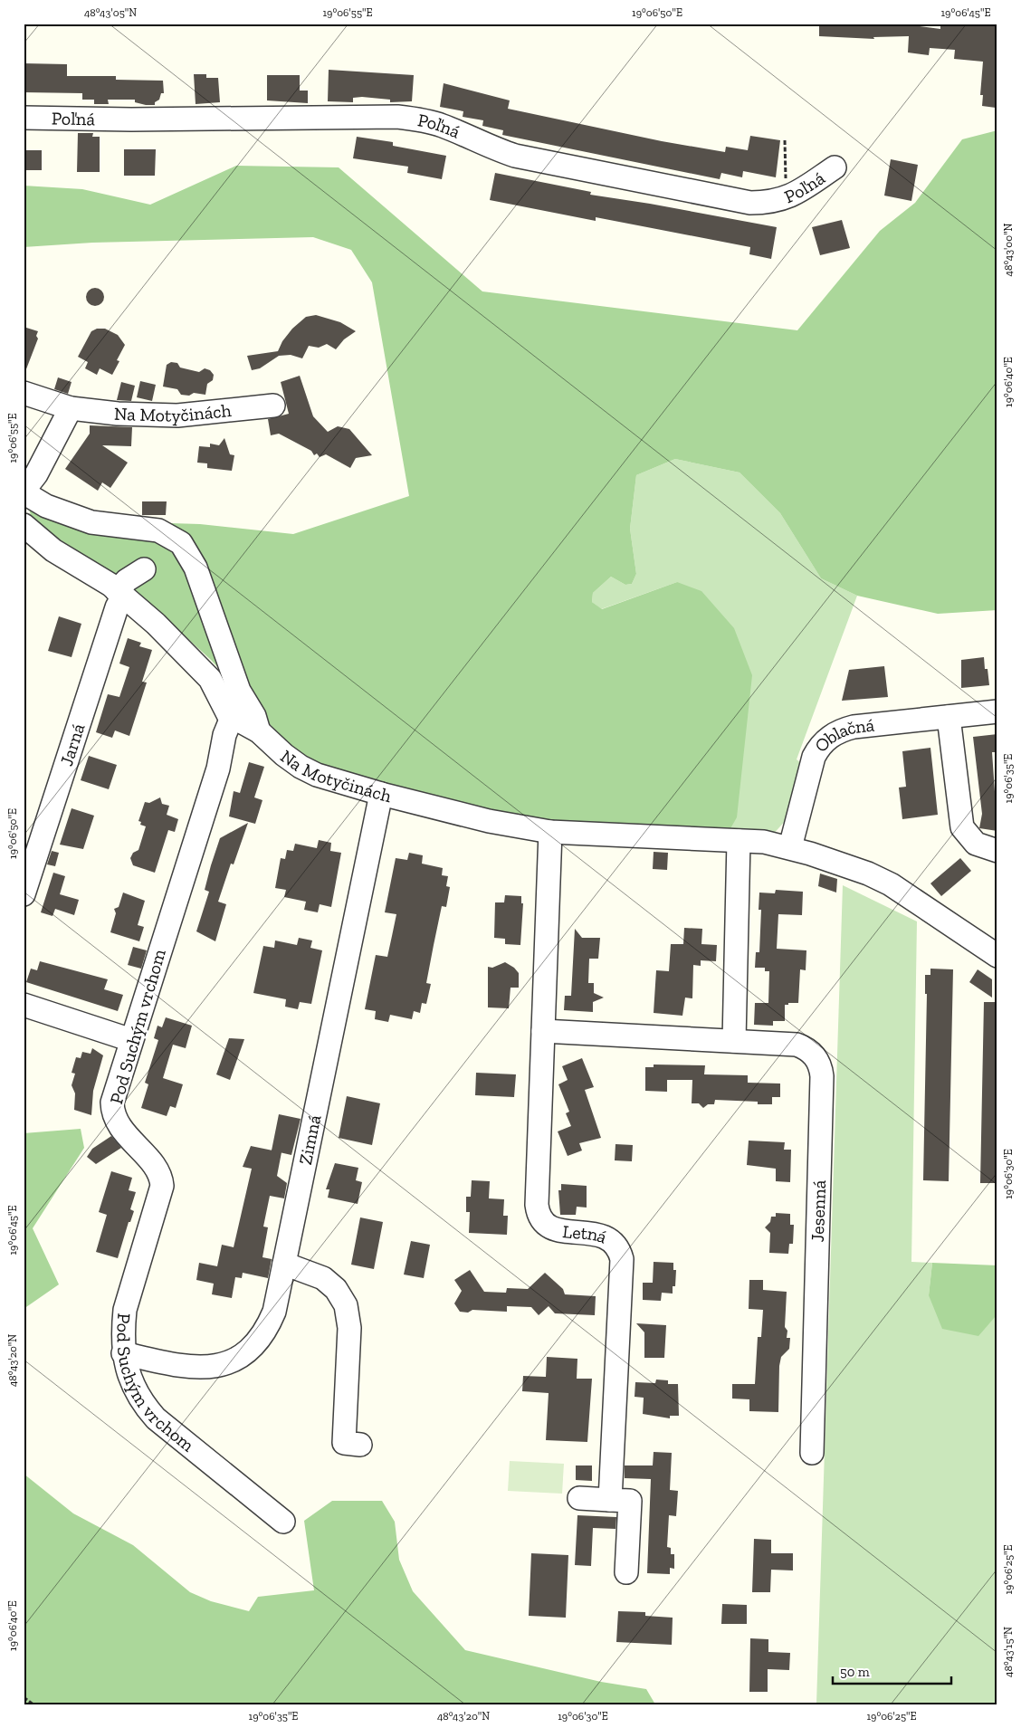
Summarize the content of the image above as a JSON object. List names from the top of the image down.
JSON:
{
  "streets": {
    "street": [
      "Poľná",
      "Na Motyčinách",
      "Oblačná",
      "Jarná",
      "Pod Suchým vrchom",
      "Zimná",
      "Jesenná",
      "Letná"
    ]
  },
  "crossings": [
    ["Na Motyčinách", "Oblačná"],
    ["Na Motyčinách", "Pod Suchým vrchom"],
    ["Na Motyčinách", "Zimná"],
    ["Na Motyčinách", "Letná"],
    ["Pod Suchým vrchom", "Zimná"],
    ["Jesenná", "Letná"]
  ],
  "scale_bar": "50 m",
  "coordinates": [
    "48°43'05\"N",
    "19°06'55\"E",
    "19°06'50\"E",
    "19°06'45\"E",
    "48°43'00\"N",
    "19°06'40\"E",
    "19°06'35\"E",
    "19°06'30\"E",
    "48°43'20\"N",
    "19°06'25\"E",
    "48°43'15\"N"
  ]
}
